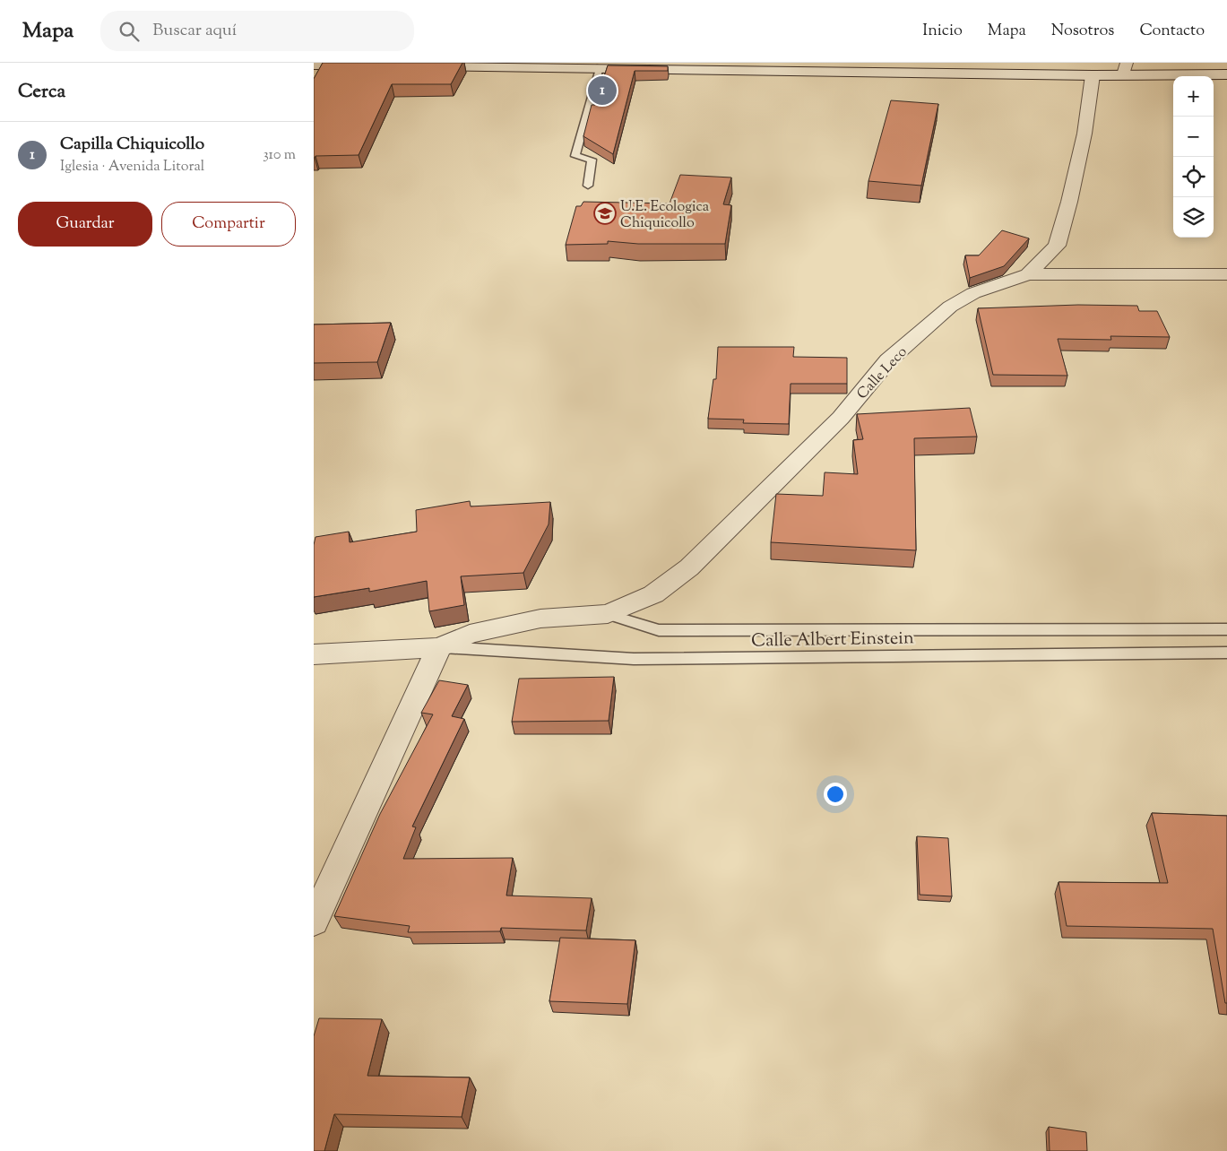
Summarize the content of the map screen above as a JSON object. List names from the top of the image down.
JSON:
{
  "streets": {
    "street": ["Calle Leco"],
    "lane": ["Calle Albert Einstein"]
  },
  "crossings": [
    ["Calle Leco", "Calle Albert Einstein"]
  ],
  "places": {
    "school or university": ["U.E. Ecologica Chiquicollo"]
  },
  "page": {
    "header": "Mapa",
    "search": "Buscar aquí",
    "nav": [
      "Inicio",
      "Mapa",
      "Nosotros",
      "Contacto"
    ],
    "heading": "Cerca",
    "pins": "1",
    "map_buttons": ["+", "−"],
    "list": [
      {
        "mark": "1",
        "name": "Capilla Chiquicollo",
        "note": "Iglesia · Avenida Litoral",
        "value": "310 m"
      }
    ],
    "buttons": ["Guardar", "Compartir"]
  }
}
